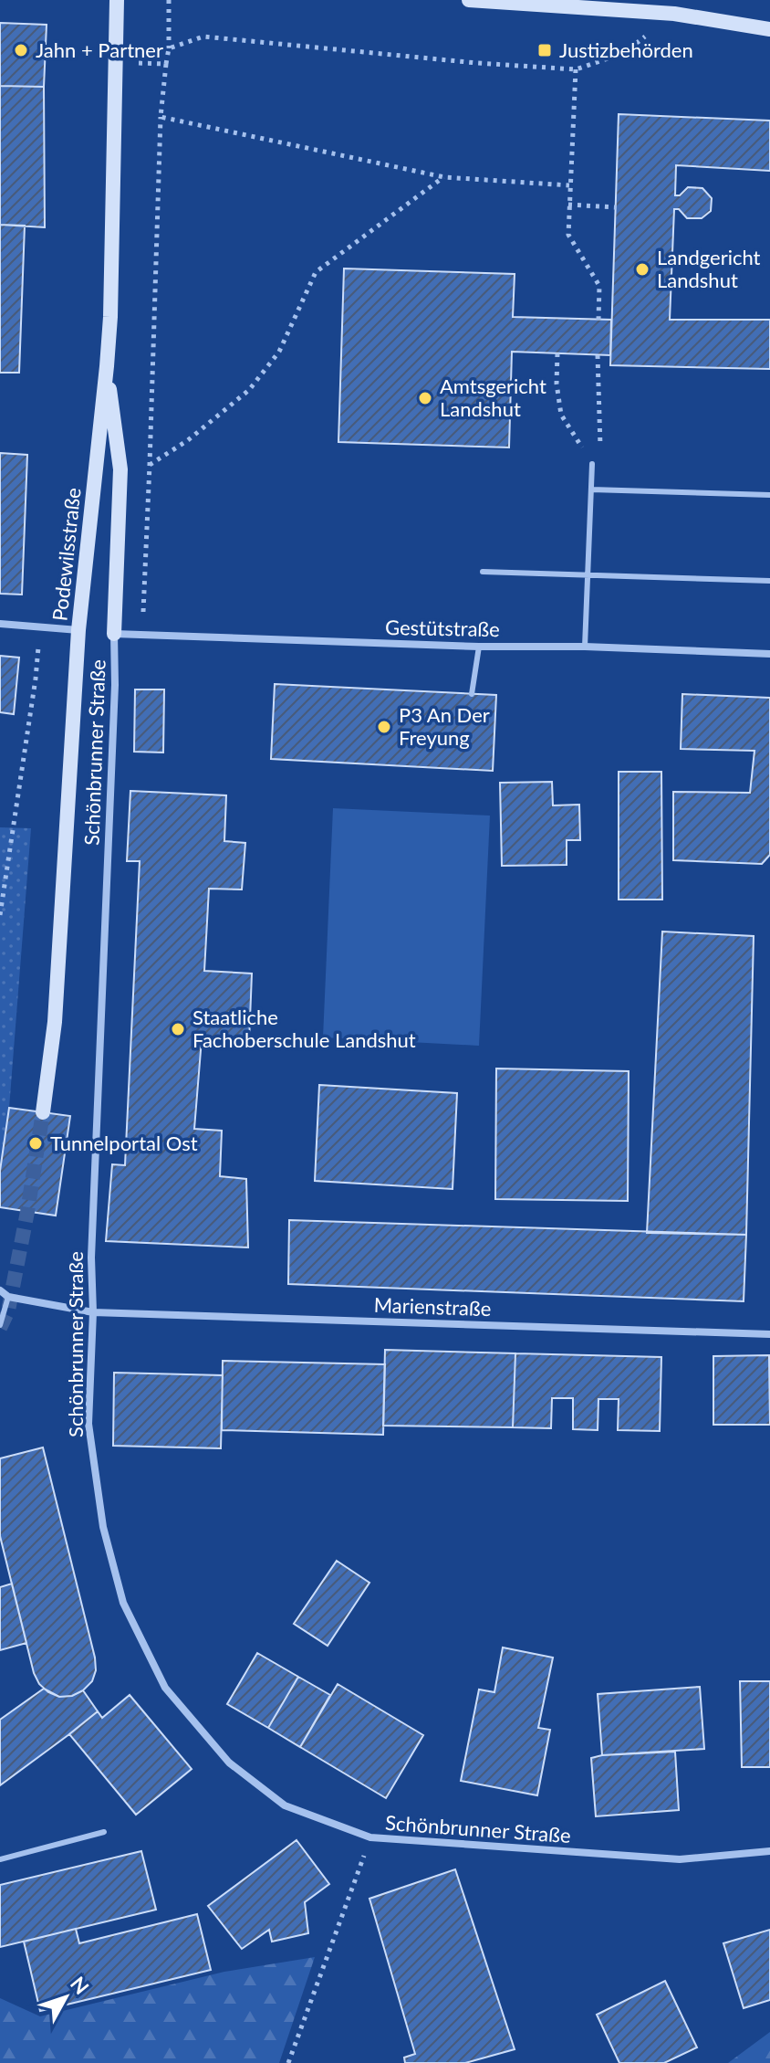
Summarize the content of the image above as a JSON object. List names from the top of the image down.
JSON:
{
  "streets": {
    "main road": ["Podewilsstraße"],
    "street": ["Gestütstraße", "Schönbrunner Straße", "Marienstraße"]
  },
  "crossings": [
    ["Gestütstraße", "Schönbrunner Straße"],
    ["Schönbrunner Straße", "Marienstraße"]
  ],
  "places": {
    "other": [
      "Jahn + Partner",
      "Landgericht Landshut",
      "Amtsgericht Landshut",
      "P3 An Der Freyung",
      "Staatliche Fachoberschule Landshut",
      "Tunnelportal Ost"
    ],
    "transit": ["Justizbehörden"]
  },
  "north": "top right"
}
